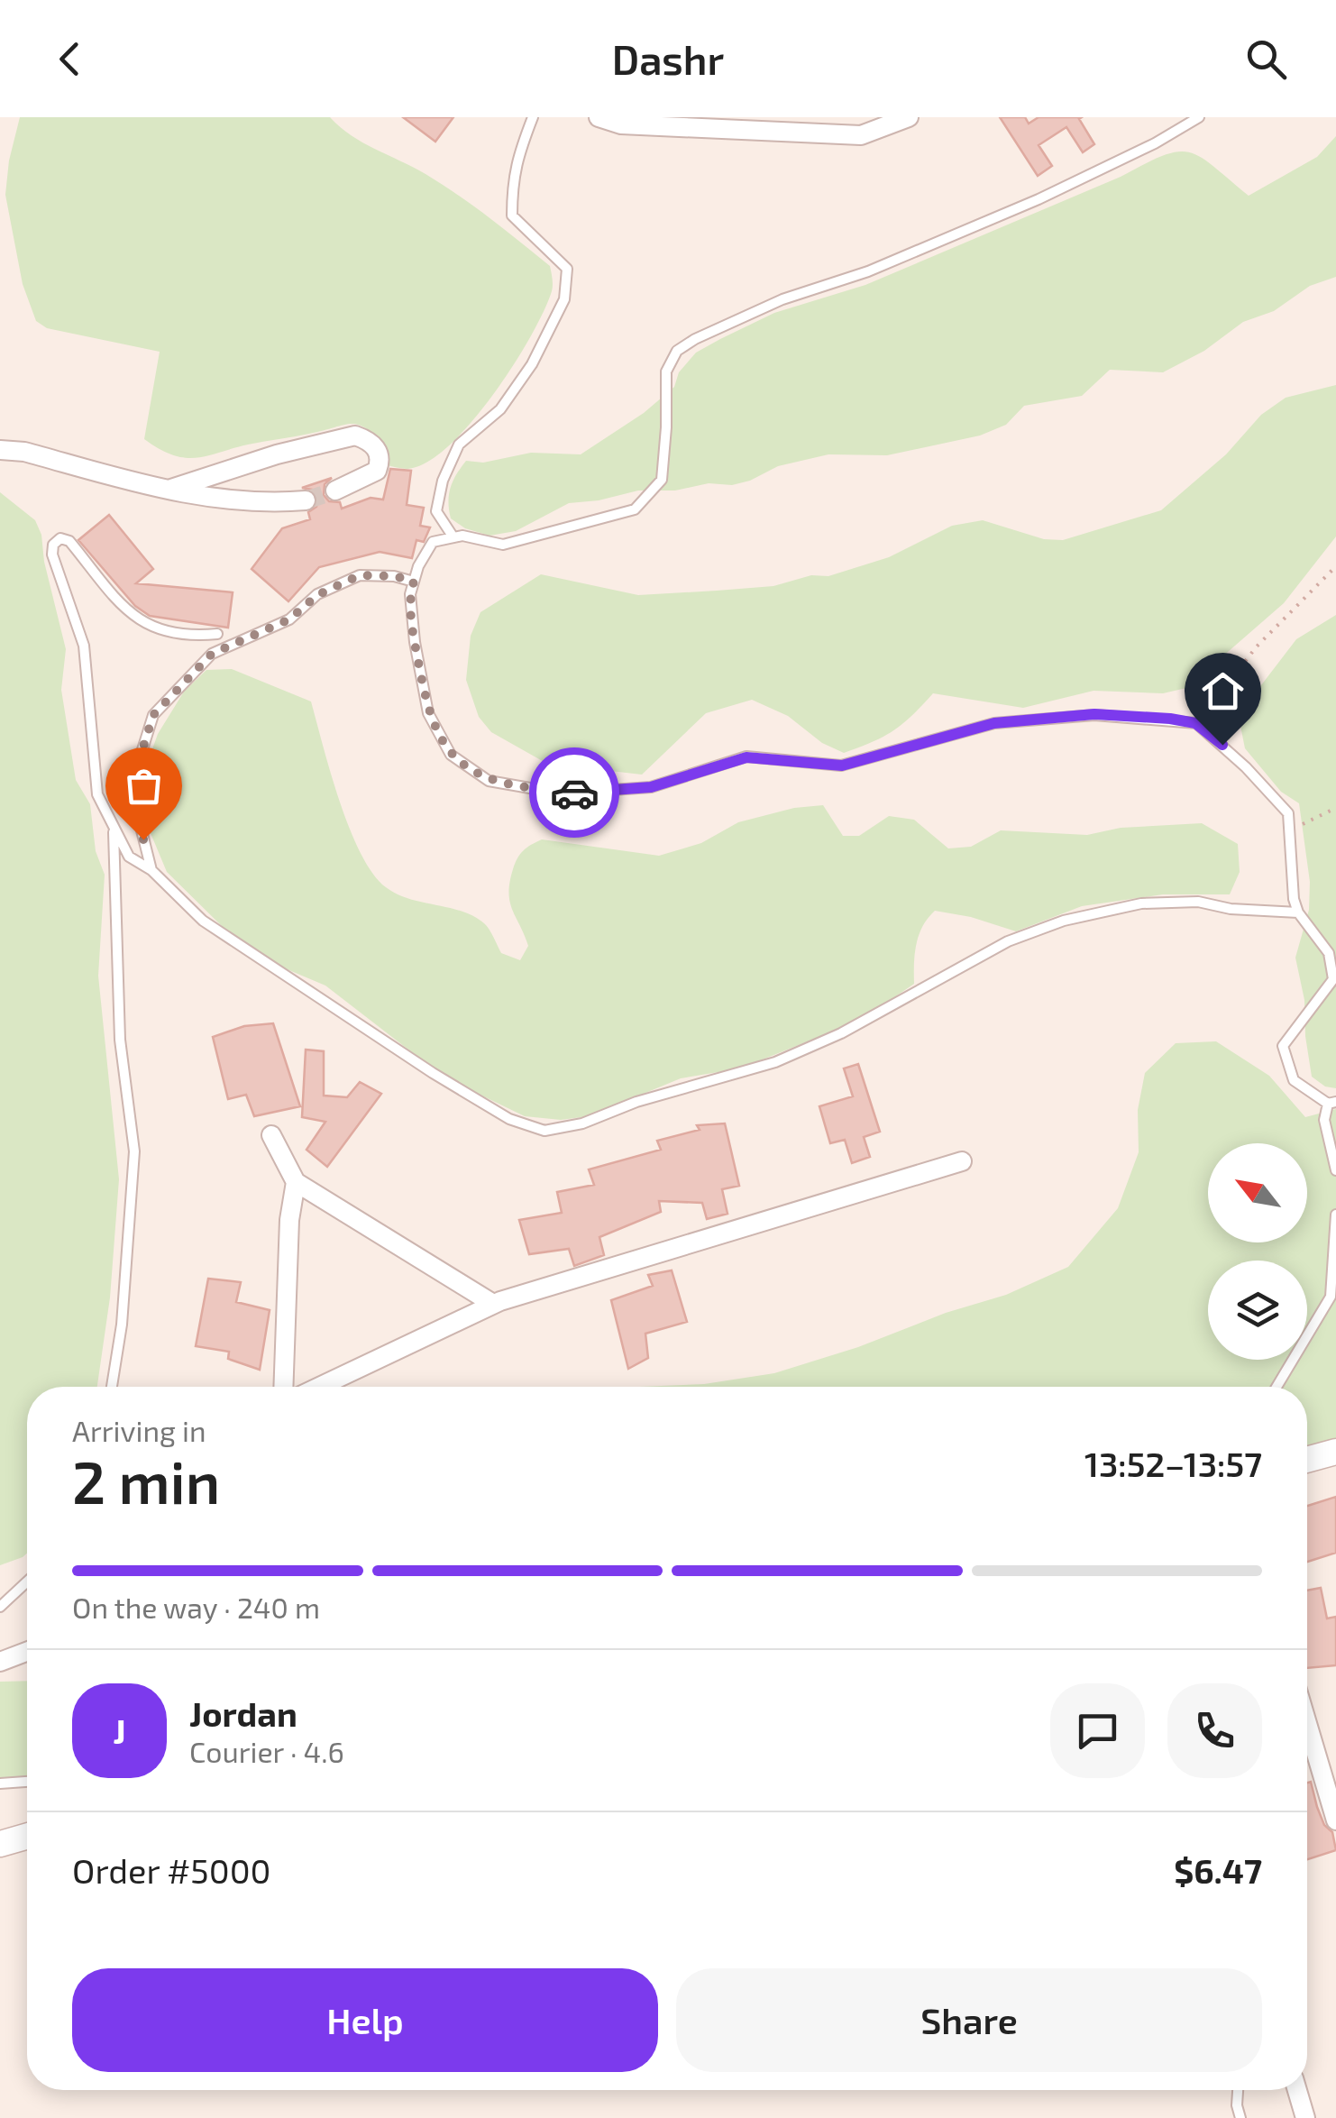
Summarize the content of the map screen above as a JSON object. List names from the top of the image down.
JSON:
{
  "north": "top left",
  "page": {
    "header": "Dashr",
    "heading": ["2 min", "Arriving in", "13:52–13:57"],
    "panel": [
      "Jordan",
      "Courier · 4.6",
      "Order #5000",
      "$6.47"
    ],
    "bar": "On the way · 240 m",
    "round": "J",
    "buttons": ["Help", "Share"]
  }
}
